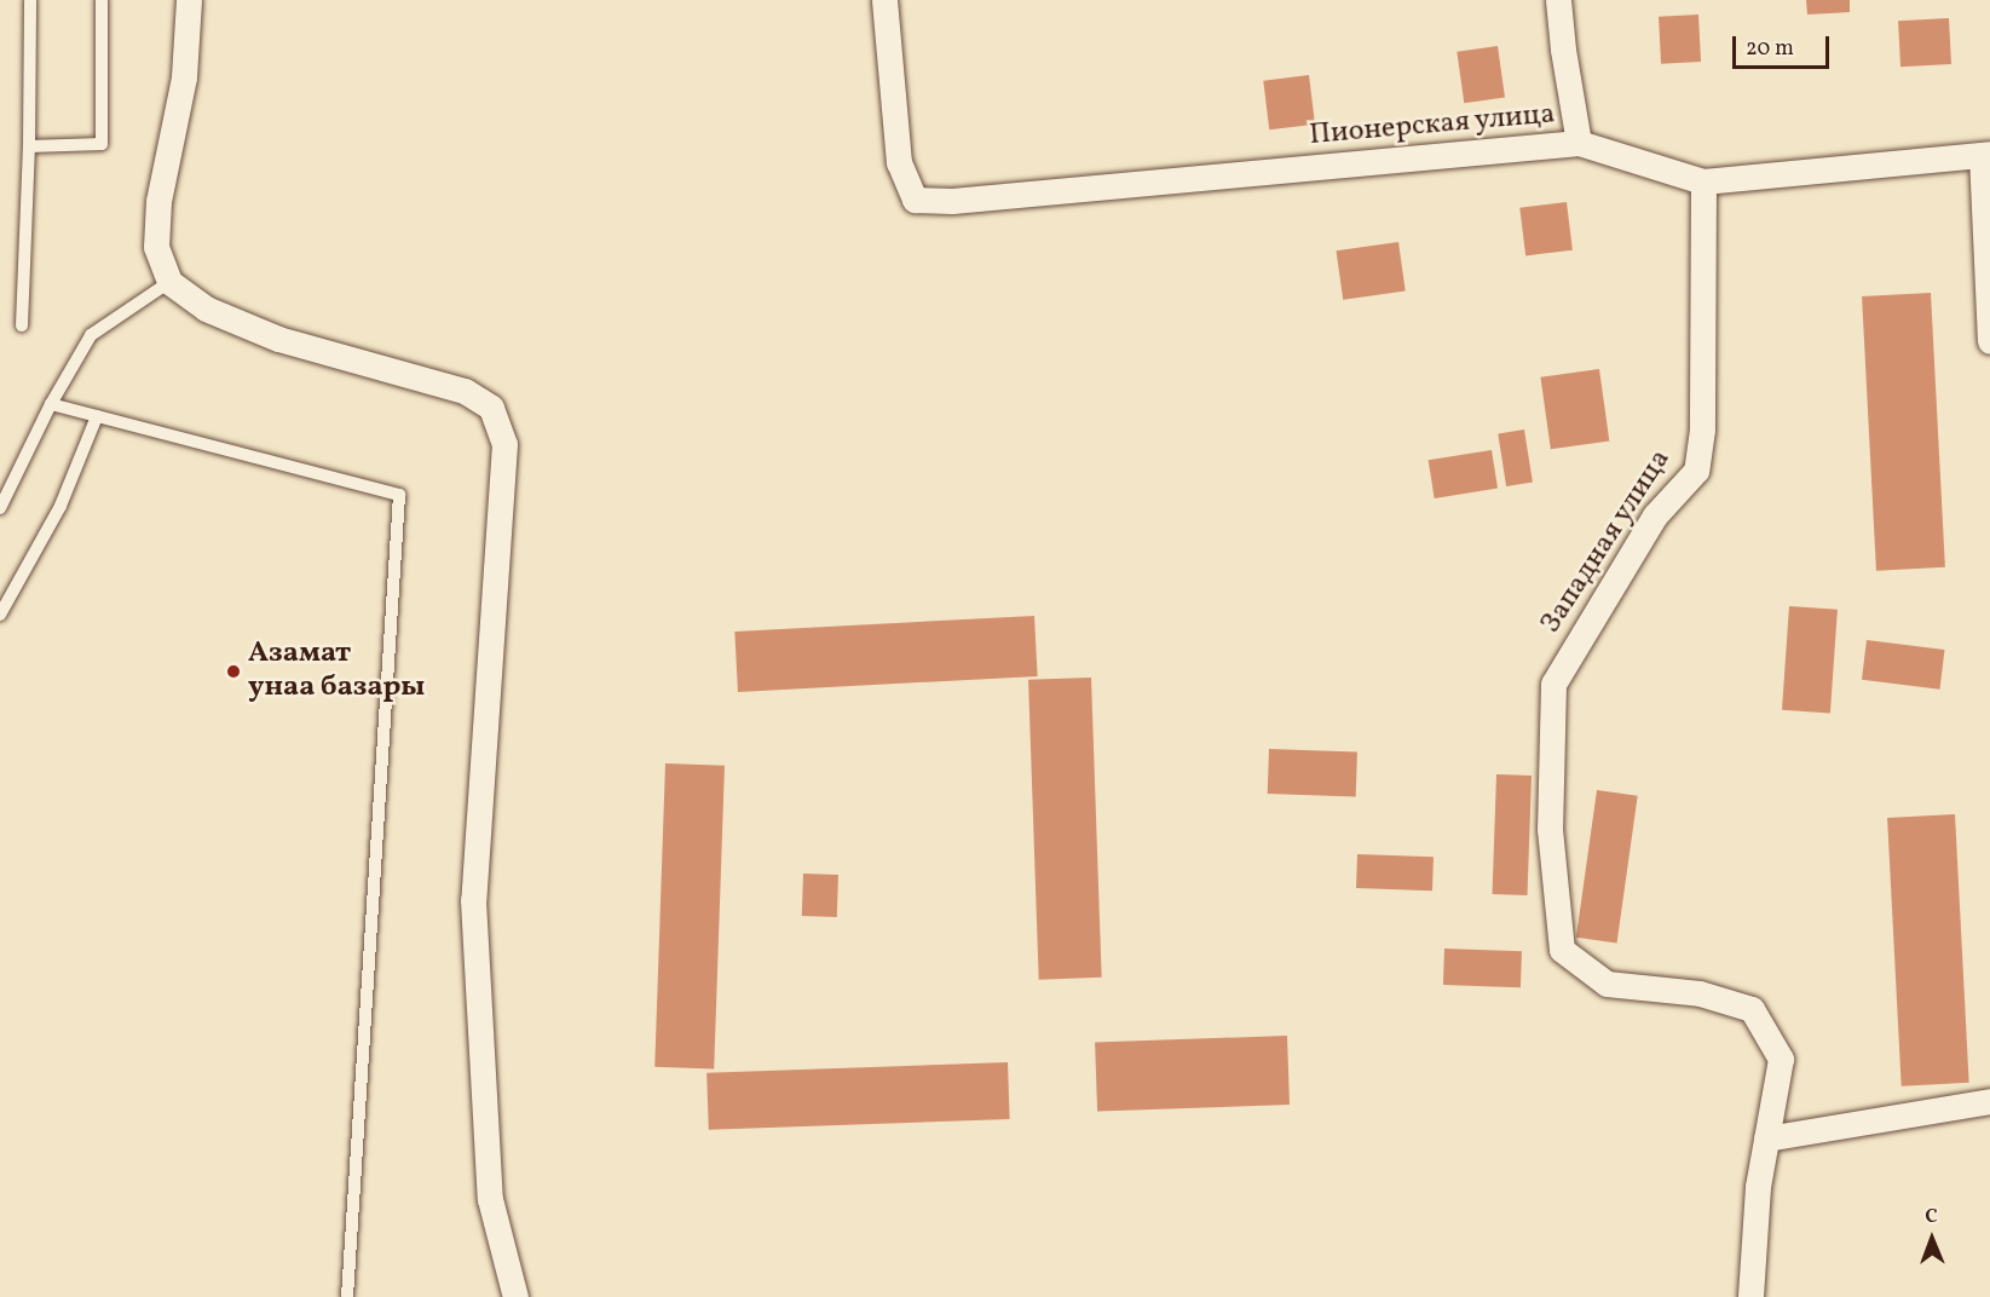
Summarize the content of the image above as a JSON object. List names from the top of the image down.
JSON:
{
  "streets": {
    "street": ["Пионерская улица", "Западная улица"]
  },
  "crossings": [
    ["Пионерская улица", "Западная улица"]
  ],
  "places": ["Азамат унаа базары"],
  "scale_bar": "20 m",
  "north": "top"
}
